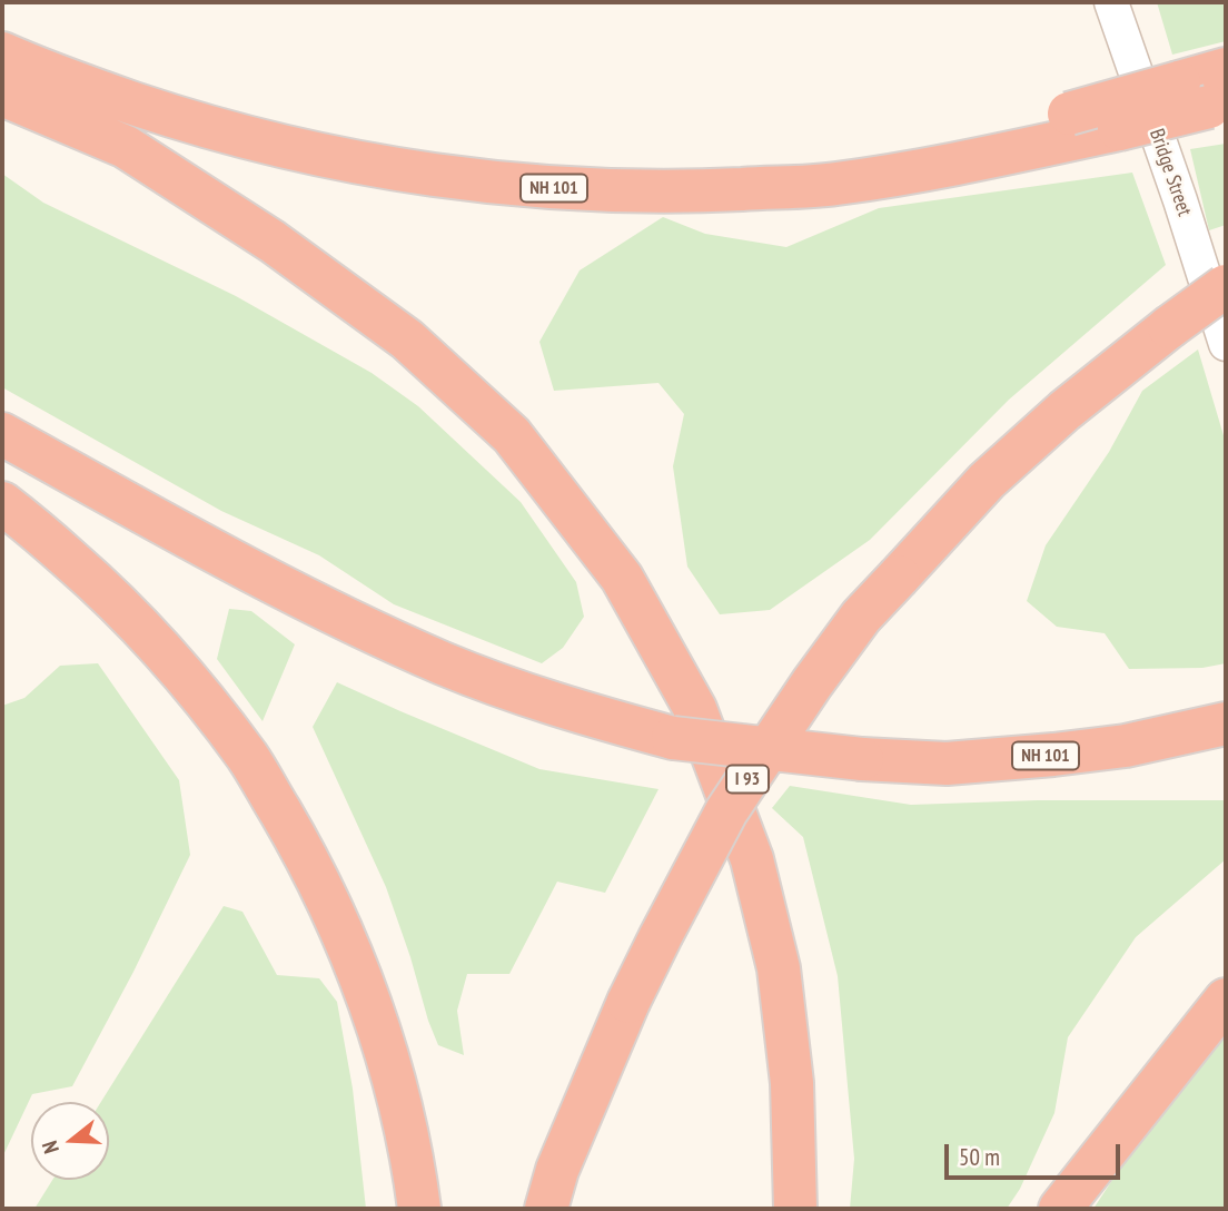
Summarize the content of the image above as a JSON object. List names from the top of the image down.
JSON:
{
  "streets": {
    "highway": ["NH 101", "I 93"],
    "street": ["Bridge Street"]
  },
  "scale_bar": "50 m",
  "north": "left"
}
